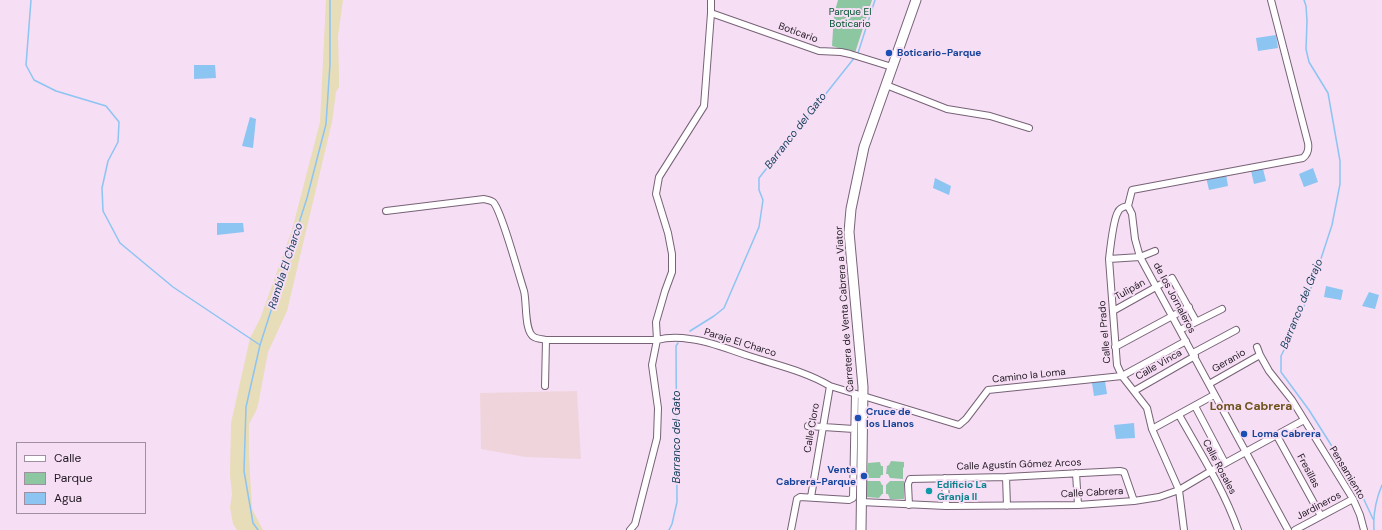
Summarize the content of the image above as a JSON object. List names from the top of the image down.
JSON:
{
  "streets": {
    "street": [
      "Boticario",
      "Tulipán",
      "de los Jornaleros",
      "Carretera de Venta Cabrera a Viator",
      "Calle el Prado",
      "Paraje El Charco",
      "Geranio",
      "Calle Vinca",
      "Camino la Loma",
      "Calle Cloro",
      "Calle Agustín Gómez Arcos",
      "Calle Rosales",
      "Fresillas",
      "Pensamiento",
      "Calle Cabrera",
      "Jardineros"
    ]
  },
  "crossings": [
    ["Boticario", "Carretera de Venta Cabrera a Viator"],
    ["Tulipán", "de los Jornaleros"],
    ["Tulipán", "Calle el Prado"],
    ["de los Jornaleros", "Calle el Prado"],
    ["de los Jornaleros", "Geranio"],
    ["de los Jornaleros", "Calle Vinca"],
    ["de los Jornaleros", "Calle Cabrera"],
    ["Carretera de Venta Cabrera a Viator", "Paraje El Charco"],
    ["Carretera de Venta Cabrera a Viator", "Camino la Loma"],
    ["Carretera de Venta Cabrera a Viator", "Calle Cabrera"],
    ["Calle el Prado", "Calle Vinca"],
    ["Calle el Prado", "Camino la Loma"],
    ["Calle el Prado", "Calle Cabrera"],
    ["Paraje El Charco", "Camino la Loma"],
    ["Paraje El Charco", "Calle Cloro"],
    ["Geranio", "Pensamiento"],
    ["Calle Cloro", "Calle Cabrera"],
    ["Calle Agustín Gómez Arcos", "Calle Cabrera"],
    ["Calle Rosales", "Calle Cabrera"],
    ["Fresillas", "Calle Cabrera"],
    ["Fresillas", "Jardineros"],
    ["Pensamiento", "Calle Cabrera"],
    ["Pensamiento", "Jardineros"]
  ],
  "districts": ["Loma Cabrera"],
  "water": ["Barranco del Gato", "Rambla El Charco", "Barranco del Grajo"],
  "parks": ["Parque El Boticario"],
  "places": [
    "Boticario-Parque",
    "Cruce de los Llanos",
    "Loma Cabrera",
    "Venta Cabrera-Parque",
    "Edificio La Granja II"
  ],
  "legend": ["Calle", "Parque", "Agua"]
}
